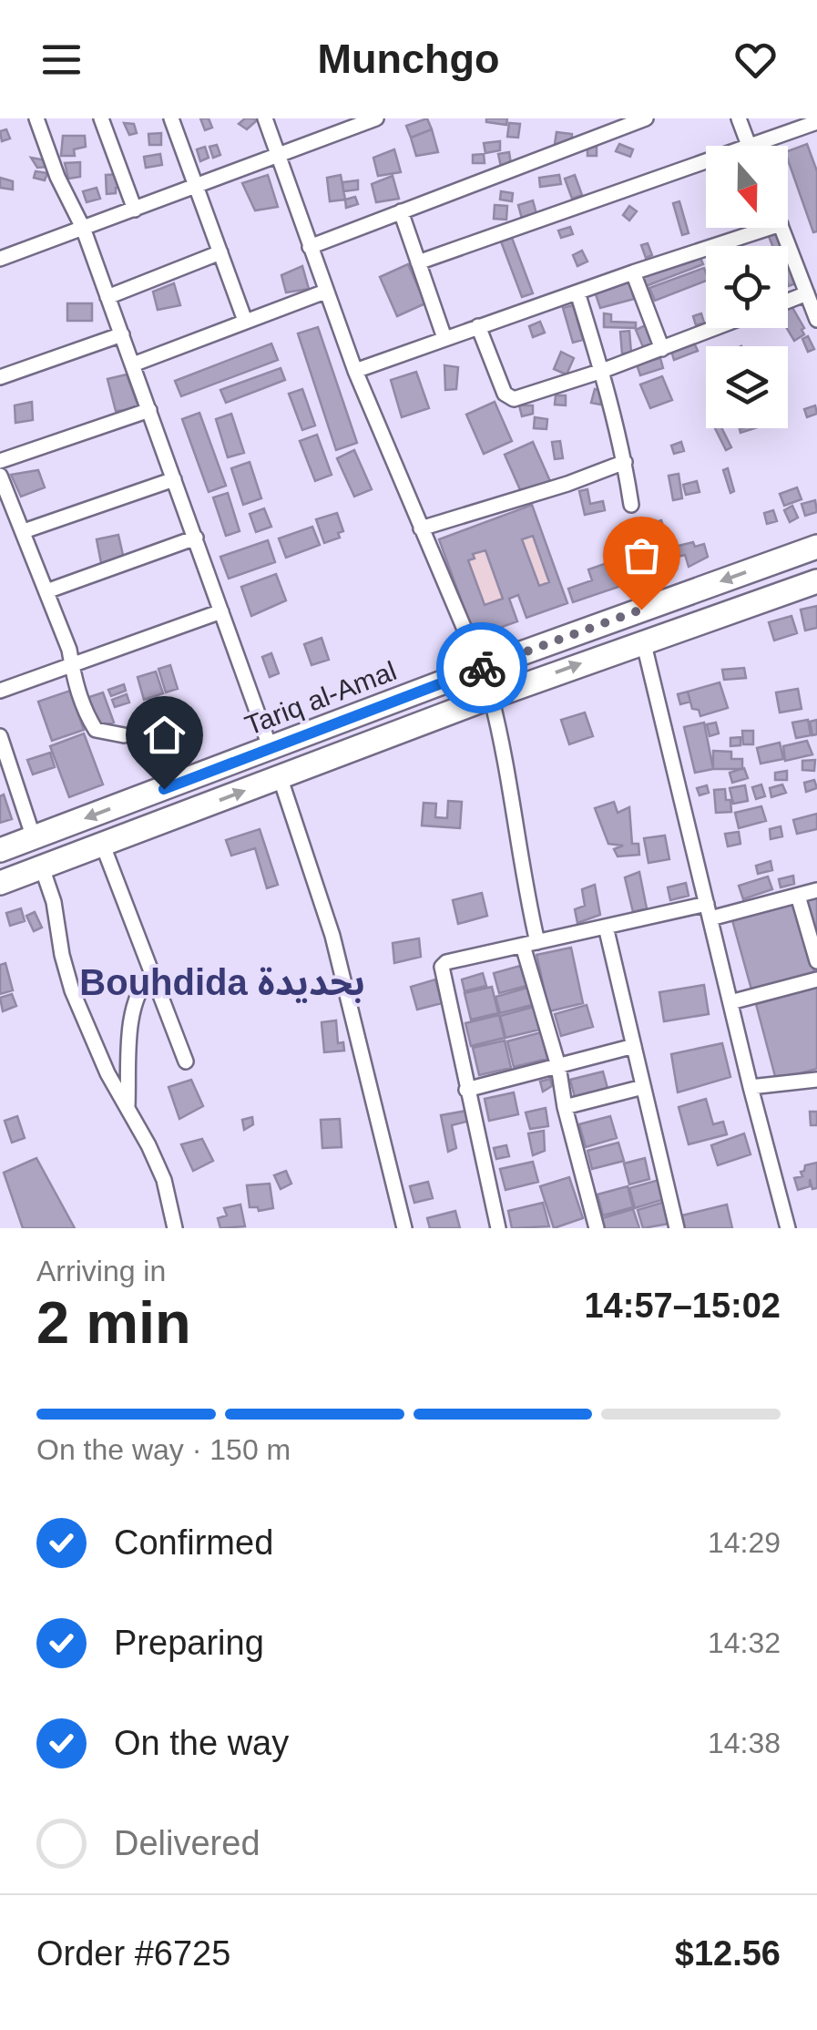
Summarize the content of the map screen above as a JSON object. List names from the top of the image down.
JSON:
{
  "streets": {
    "highway": ["Tariq al-Amal"]
  },
  "districts": ["Bouhdida بحديدة"],
  "north": "bottom",
  "page": {
    "header": "Munchgo",
    "heading": ["2 min", "Arriving in", "14:57–15:02"],
    "panel": ["Order #6725", "$12.56"],
    "bar": "On the way · 150 m",
    "list": [
      ["Confirmed", "14:29"],
      ["Preparing", "14:32"],
      ["On the way", "14:38"],
      "Delivered"
    ]
  }
}
